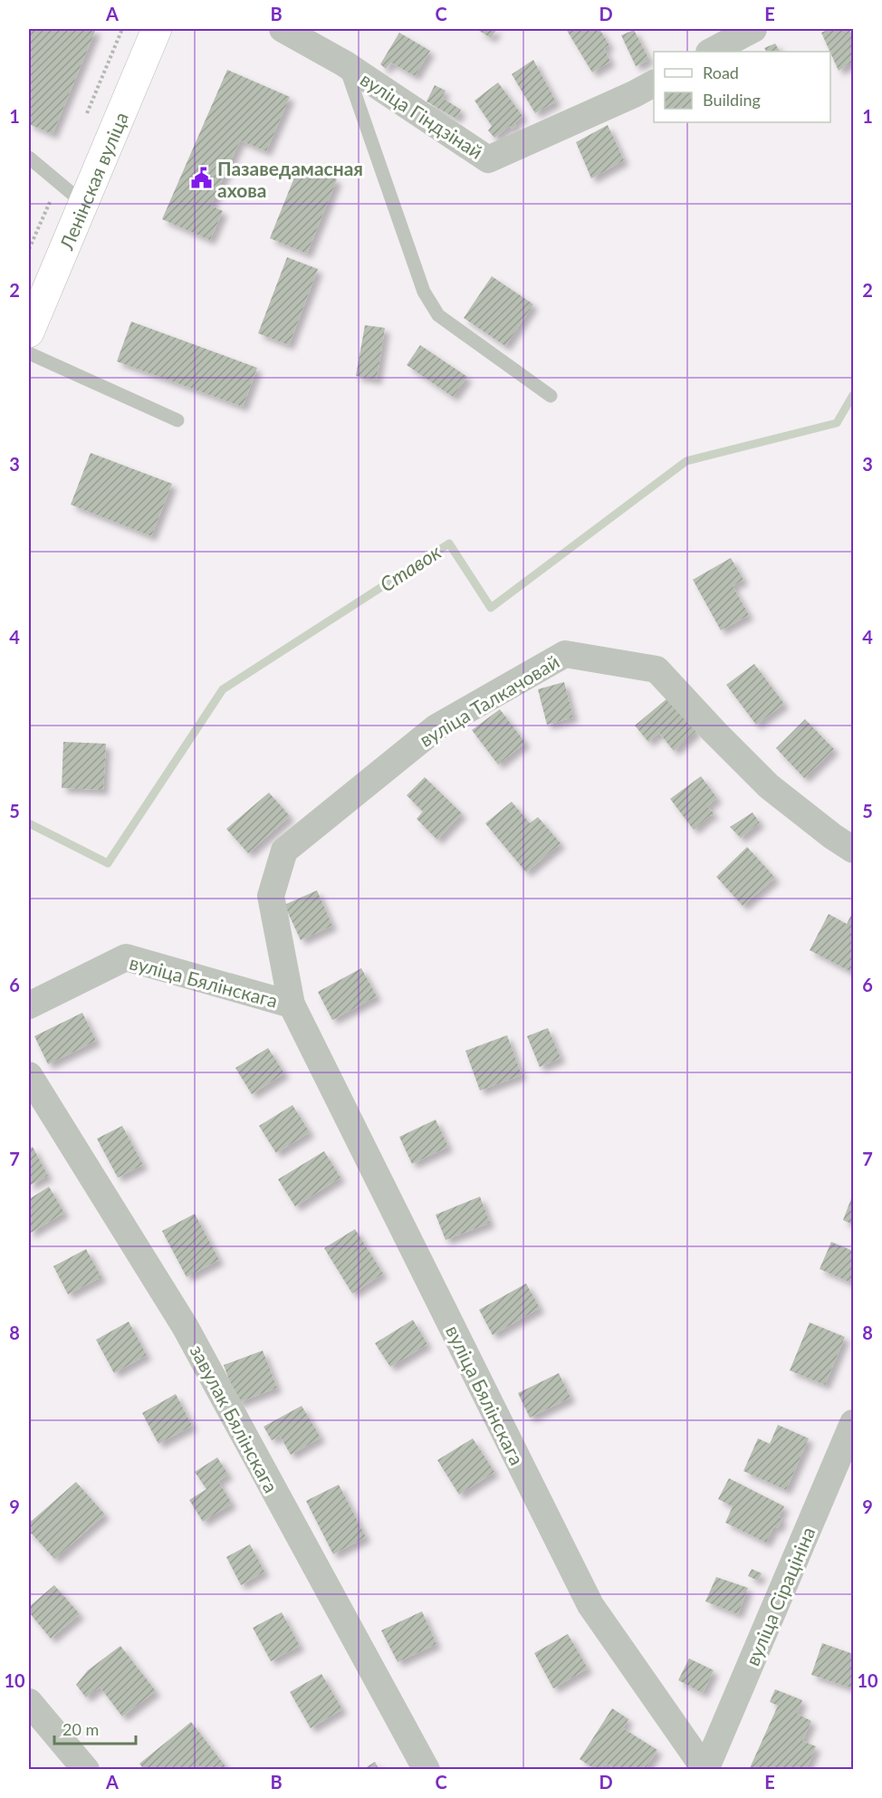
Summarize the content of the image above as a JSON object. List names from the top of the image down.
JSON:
{
  "streets": {
    "main road": ["Ленінская вуліца"],
    "street": [
      "вуліца Гіндзінай",
      "вуліца Талкачовай",
      "вуліца Бялінскага",
      "завулак Бялінскага",
      "вуліца Сірацініна"
    ]
  },
  "crossings": [
    ["вуліца Талкачовай", "вуліца Бялінскага"],
    ["вуліца Бялінскага", "вуліца Сірацініна"]
  ],
  "water": ["Ставок"],
  "places": {
    "public building": ["Пазаведамасная ахова"]
  },
  "legend": ["Road", "Building"],
  "scale_bar": "20 m",
  "grid": {
    "columns": [
      "A",
      "B",
      "C",
      "D",
      "E"
    ],
    "rows": [
      "1",
      "2",
      "3",
      "4",
      "5",
      "6",
      "7",
      "8",
      "9",
      "10"
    ]
  }
}
